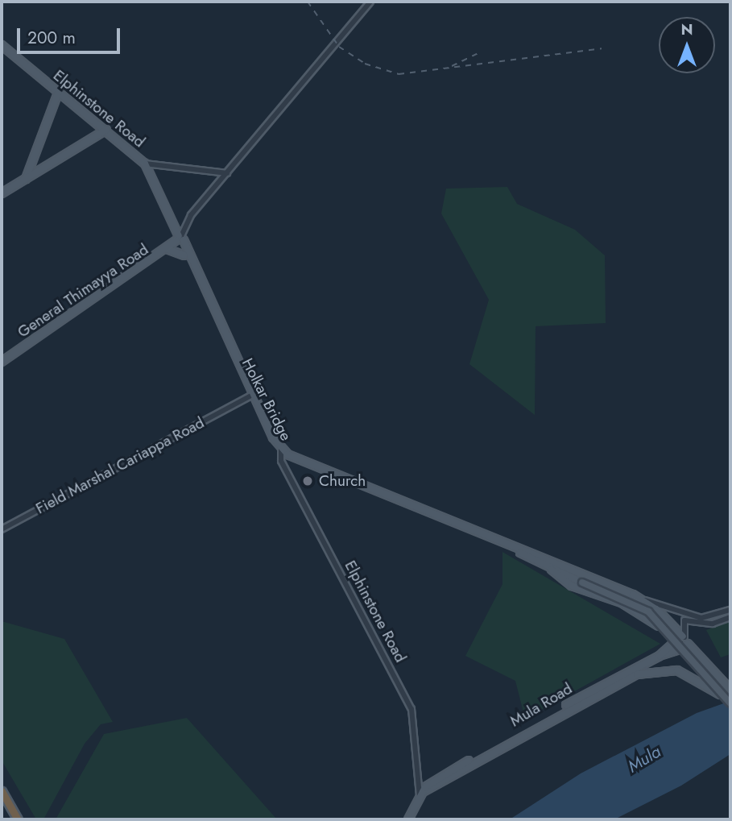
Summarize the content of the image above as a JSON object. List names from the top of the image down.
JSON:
{
  "streets": {
    "main road": [
      "Elphinstone Road",
      "General Thimayya Road",
      "Holkar Bridge",
      "Mula Road"
    ],
    "street": ["Field Marshal Cariappa Road"]
  },
  "crossings": [
    ["Elphinstone Road", "General Thimayya Road"],
    ["Elphinstone Road", "Holkar Bridge"],
    ["Elphinstone Road", "Field Marshal Cariappa Road"],
    ["Elphinstone Road", "Mula Road"],
    ["General Thimayya Road", "Holkar Bridge"],
    ["Holkar Bridge", "Field Marshal Cariappa Road"]
  ],
  "water": ["Mula"],
  "places": ["Church"],
  "scale_bar": "200 m",
  "north": "top"
}
